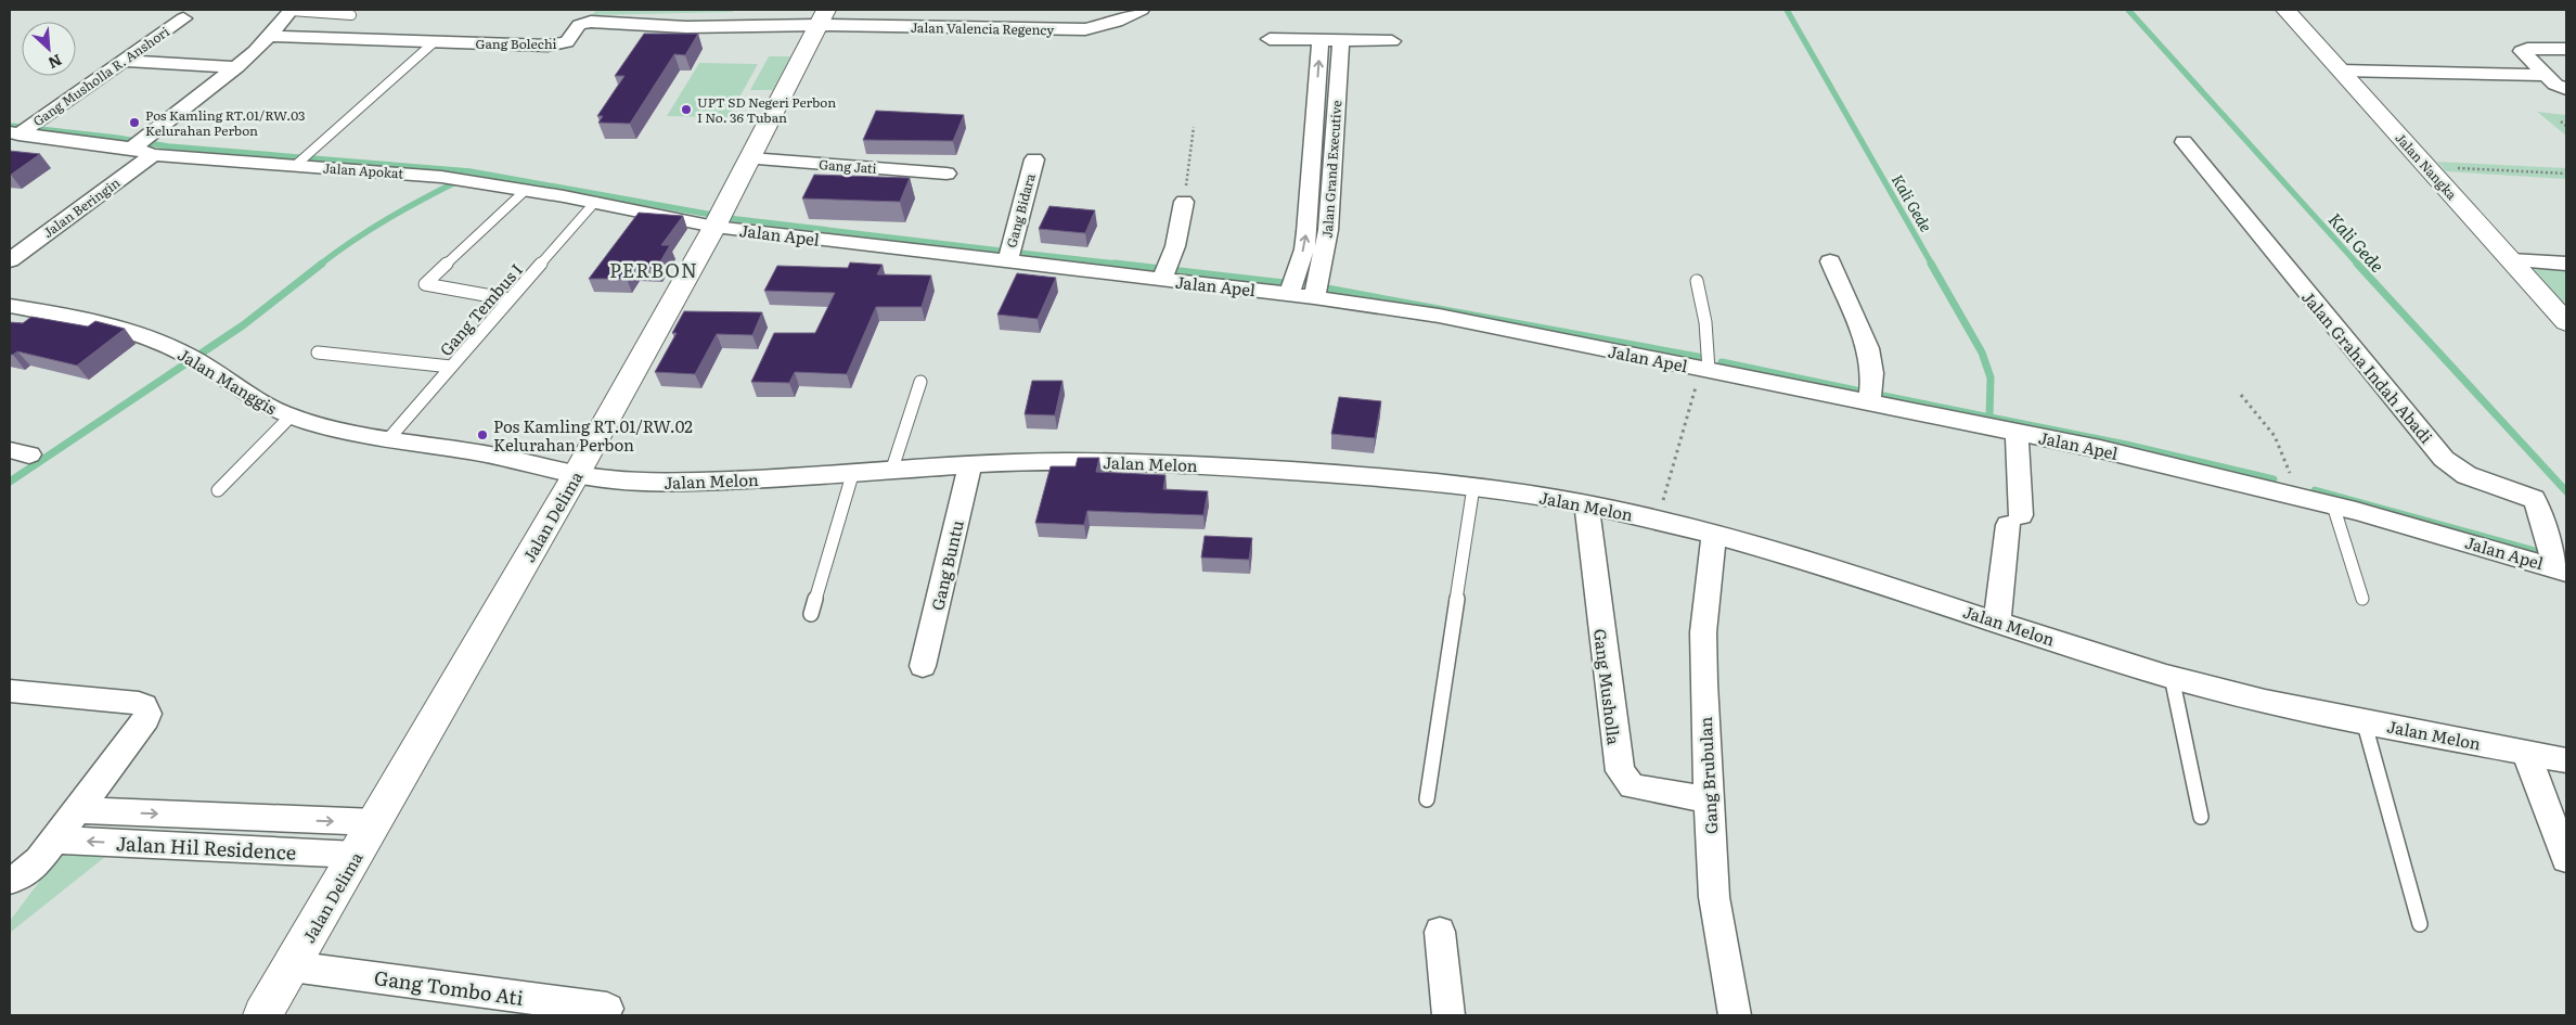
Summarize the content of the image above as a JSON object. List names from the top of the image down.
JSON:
{
  "streets": {
    "street": [
      "Jalan Valencia Regency",
      "Gang Bolechi",
      "Gang Musholla R. Anshori",
      "Gang Jati",
      "Jalan Nangka",
      "Jalan Grand Executive",
      "Jalan Apokat",
      "Jalan Beringin",
      "Gang Bidara",
      "Jalan Apel",
      "Jalan Graha Indah Abadi",
      "Jalan Manggis",
      "Jalan Melon",
      "Jalan Delima",
      "Gang Buntu",
      "Gang Musholla",
      "Gang Brubulan",
      "Jalan Hil Residence",
      "Gang Tombo Ati"
    ],
    "lane": ["Gang Tembus I"]
  },
  "crossings": [
    ["Jalan Valencia Regency", "Gang Bolechi"],
    ["Jalan Valencia Regency", "Jalan Delima"],
    ["Gang Bolechi", "Jalan Beringin"],
    ["Gang Bolechi", "Jalan Delima"],
    ["Gang Musholla R. Anshori", "Jalan Apokat"],
    ["Gang Jati", "Jalan Delima"],
    ["Jalan Grand Executive", "Jalan Apel"],
    ["Jalan Apokat", "Jalan Beringin"],
    ["Jalan Apokat", "Jalan Apel"],
    ["Jalan Apokat", "Gang Tembus I"],
    ["Jalan Apokat", "Jalan Delima"],
    ["Gang Bidara", "Jalan Apel"],
    ["Jalan Apel", "Jalan Graha Indah Abadi"],
    ["Jalan Apel", "Jalan Delima"],
    ["Gang Tembus I", "Jalan Manggis"],
    ["Jalan Manggis", "Jalan Melon"],
    ["Jalan Manggis", "Jalan Delima"],
    ["Jalan Melon", "Jalan Delima"],
    ["Jalan Melon", "Gang Buntu"],
    ["Jalan Melon", "Gang Musholla"],
    ["Jalan Melon", "Gang Brubulan"],
    ["Jalan Delima", "Jalan Hil Residence"],
    ["Jalan Delima", "Gang Tombo Ati"],
    ["Gang Musholla", "Gang Brubulan"]
  ],
  "districts": ["PERBON"],
  "water": ["Kali Gede"],
  "places": ["UPT SD Negeri Perbon I No. 36 Tuban", "Pos Kamling RT.01/RW.03 Kelurahan Perbon", "Pos Kamling RT.01/RW.02 Kelurahan Perbon"],
  "north": "bottom right"
}
